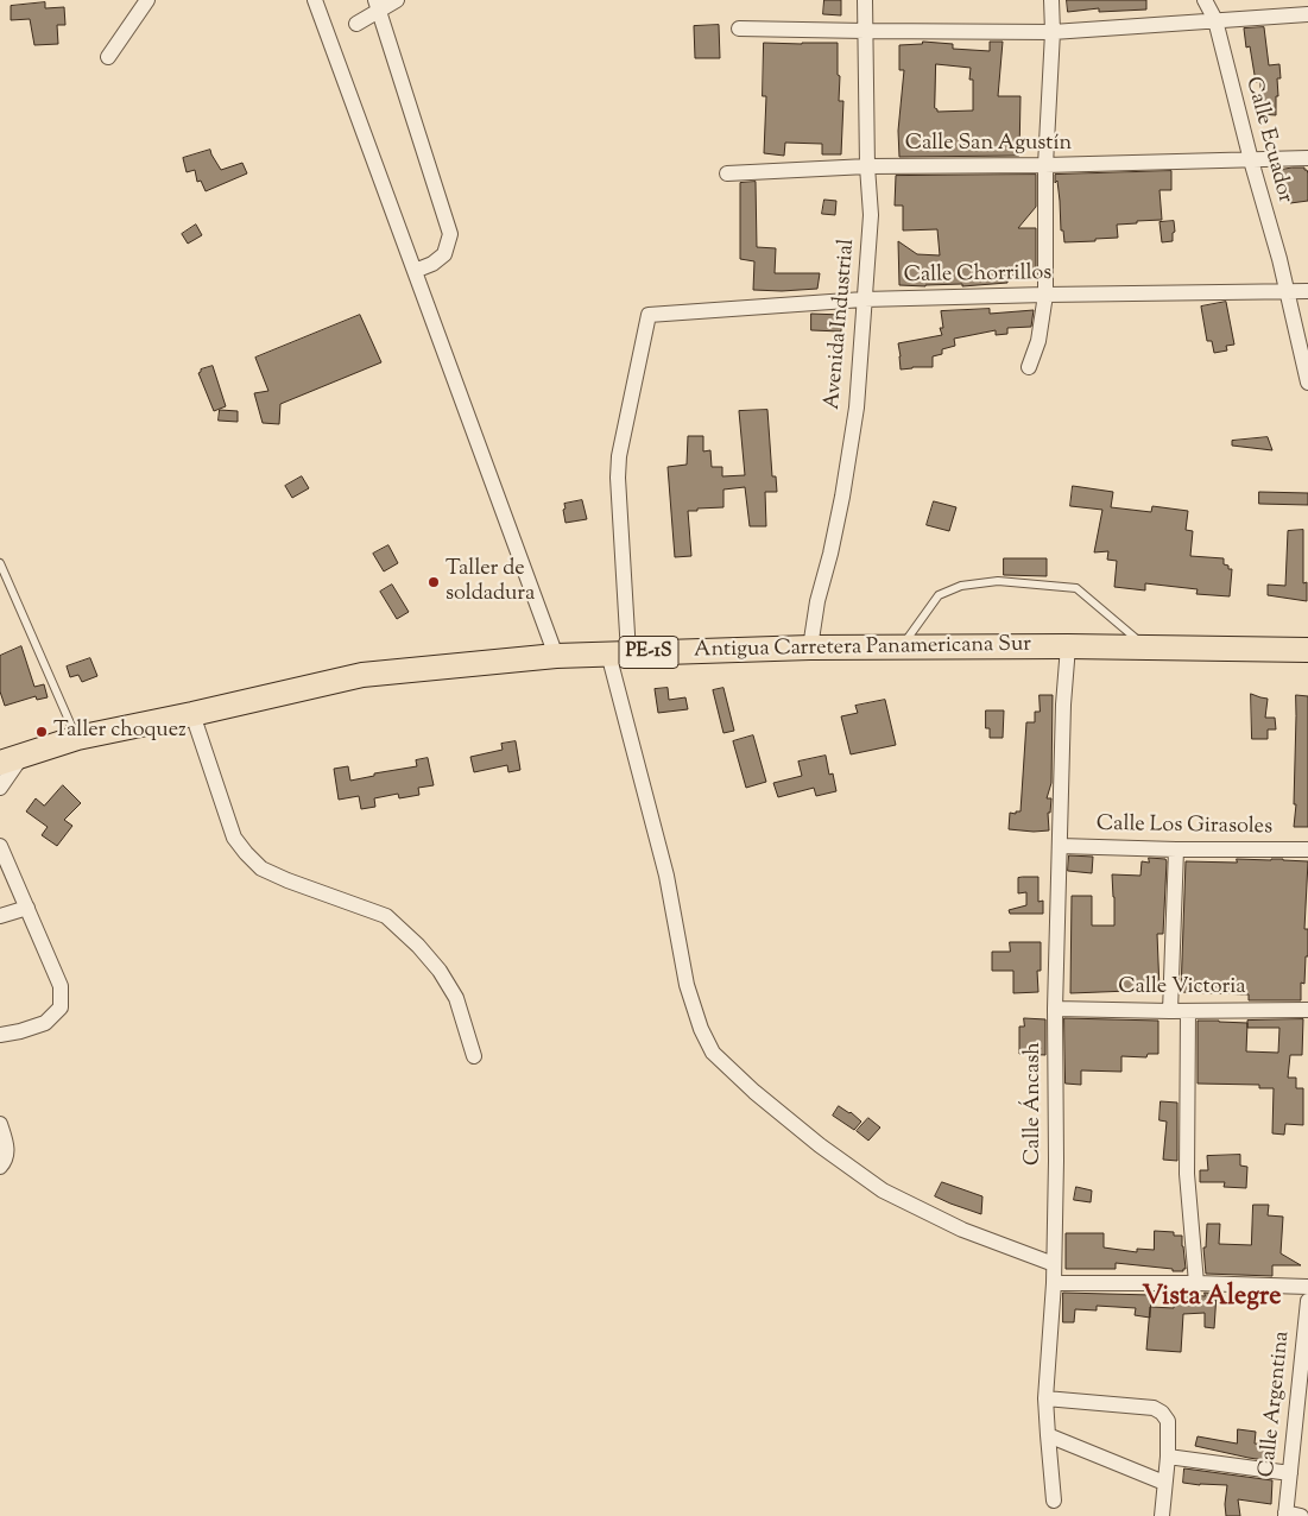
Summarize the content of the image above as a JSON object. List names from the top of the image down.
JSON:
{
  "streets": {
    "highway": ["Antigua Carretera Panamericana Sur", "PE-1S"],
    "street": [
      "Calle Ecuador",
      "Calle San Agustín",
      "Calle Chorrillos",
      "Avenida Industrial",
      "Calle Los Girasoles",
      "Calle Victoria",
      "Calle Áncash",
      "Calle Argentina"
    ]
  },
  "crossings": [
    ["Calle Ecuador", "Calle San Agustín"],
    ["Calle Ecuador", "Calle Chorrillos"],
    ["Calle San Agustín", "Avenida Industrial"],
    ["Calle Chorrillos", "Avenida Industrial"],
    ["Calle Chorrillos", "Antigua Carretera Panamericana Sur"],
    ["Avenida Industrial", "Antigua Carretera Panamericana Sur"],
    ["Antigua Carretera Panamericana Sur", "Calle Áncash"],
    ["Calle Los Girasoles", "Calle Áncash"],
    ["Calle Victoria", "Calle Áncash"]
  ],
  "districts": ["Vista Alegre"],
  "places": ["Taller de soldadura", "Taller choquez"]
}
